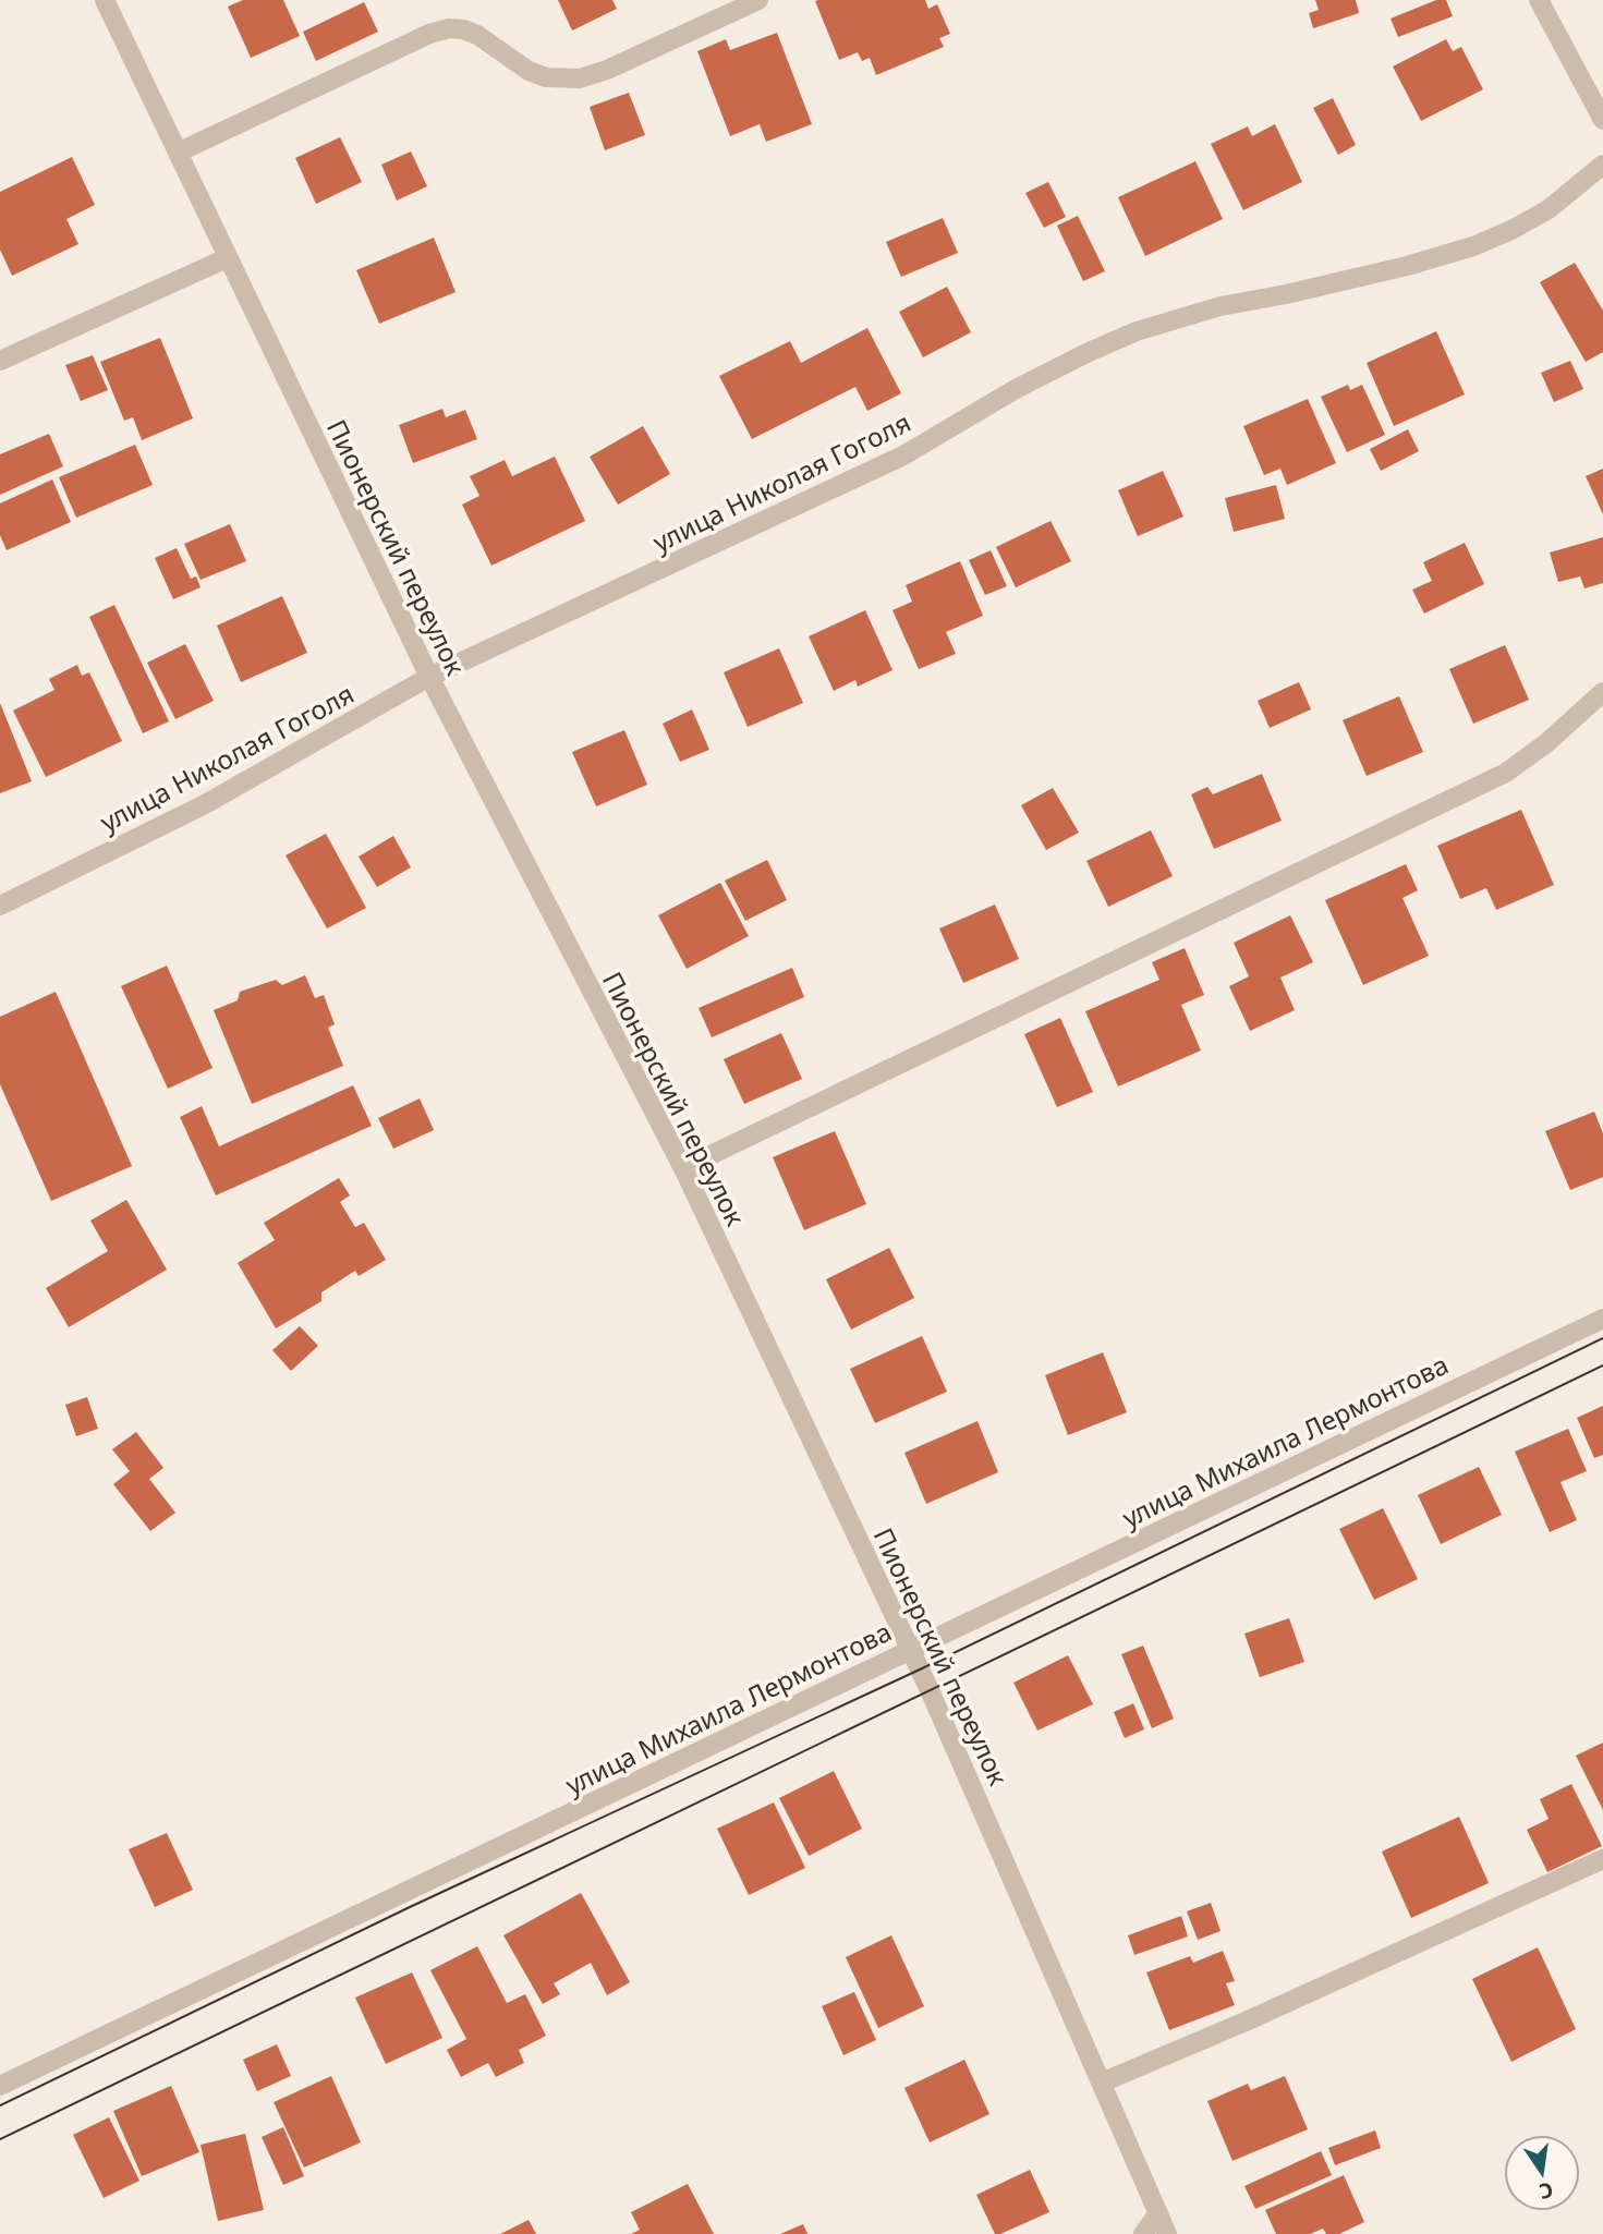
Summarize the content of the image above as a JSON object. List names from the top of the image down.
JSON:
{
  "streets": {
    "street": ["улица Николая Гоголя", "Пионерский переулок", "улица Михаила Лермонтова"]
  },
  "crossings": [
    ["улица Николая Гоголя", "Пионерский переулок"],
    ["Пионерский переулок", "улица Михаила Лермонтова"]
  ],
  "north": "bottom"
}
